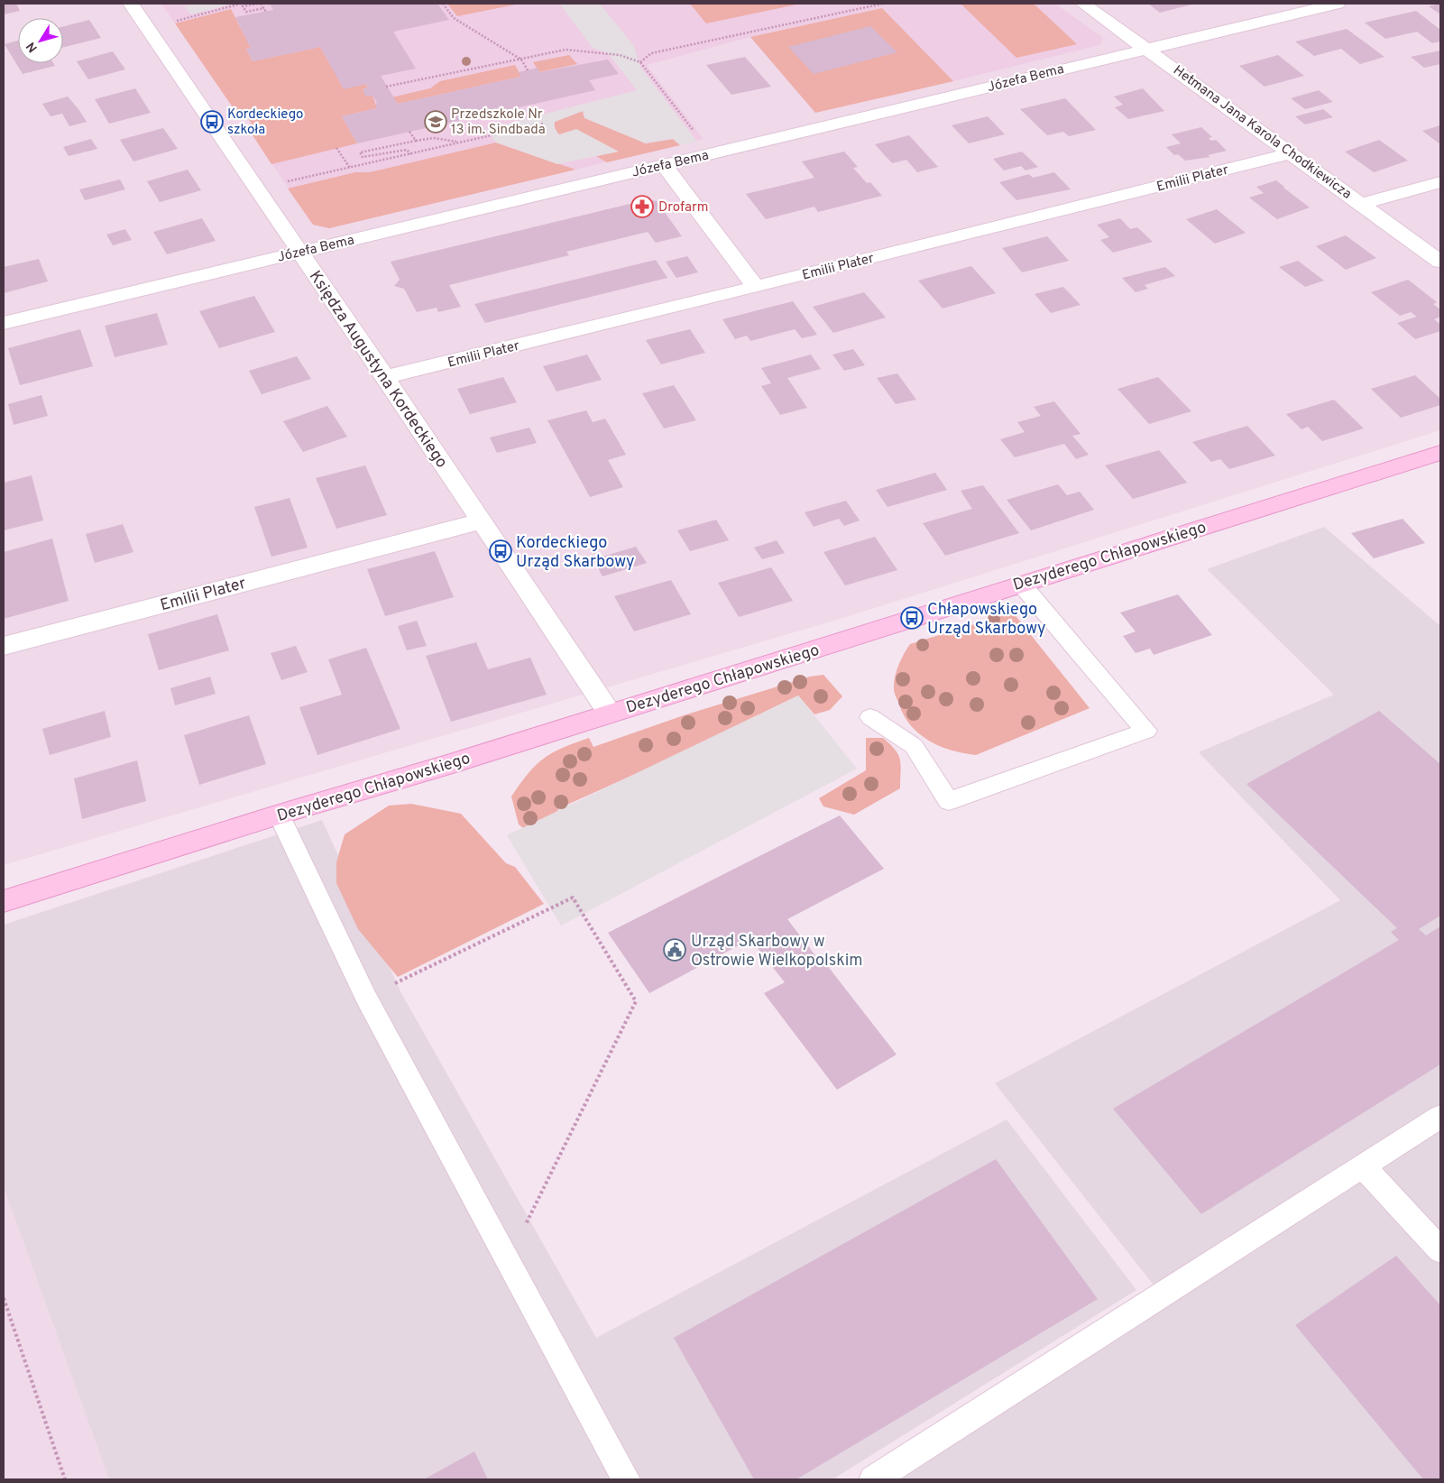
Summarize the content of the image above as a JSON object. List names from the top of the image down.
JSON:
{
  "streets": {
    "street": [
      "Józefa Bema",
      "Hetmana Jana Karola Chodkiewicza",
      "Emilii Plater",
      "Księdza Augustyna Kordeckiego",
      "Dezyderego Chłapowskiego"
    ]
  },
  "crossings": [
    ["Józefa Bema", "Hetmana Jana Karola Chodkiewicza"],
    ["Józefa Bema", "Księdza Augustyna Kordeckiego"],
    ["Hetmana Jana Karola Chodkiewicza", "Emilii Plater"],
    ["Emilii Plater", "Księdza Augustyna Kordeckiego"],
    ["Księdza Augustyna Kordeckiego", "Dezyderego Chłapowskiego"]
  ],
  "places": {
    "bus stop": ["Kordeckiego szkoła", "Kordeckiego Urząd Skarbowy", "Chłapowskiego Urząd Skarbowy"],
    "school or university": ["Przedszkole Nr 13 im. Sindbada"],
    "pharmacy": ["Drofarm"],
    "public building": ["Urząd Skarbowy w Ostrowie Wielkopolskim"]
  },
  "north": "bottom left"
}
